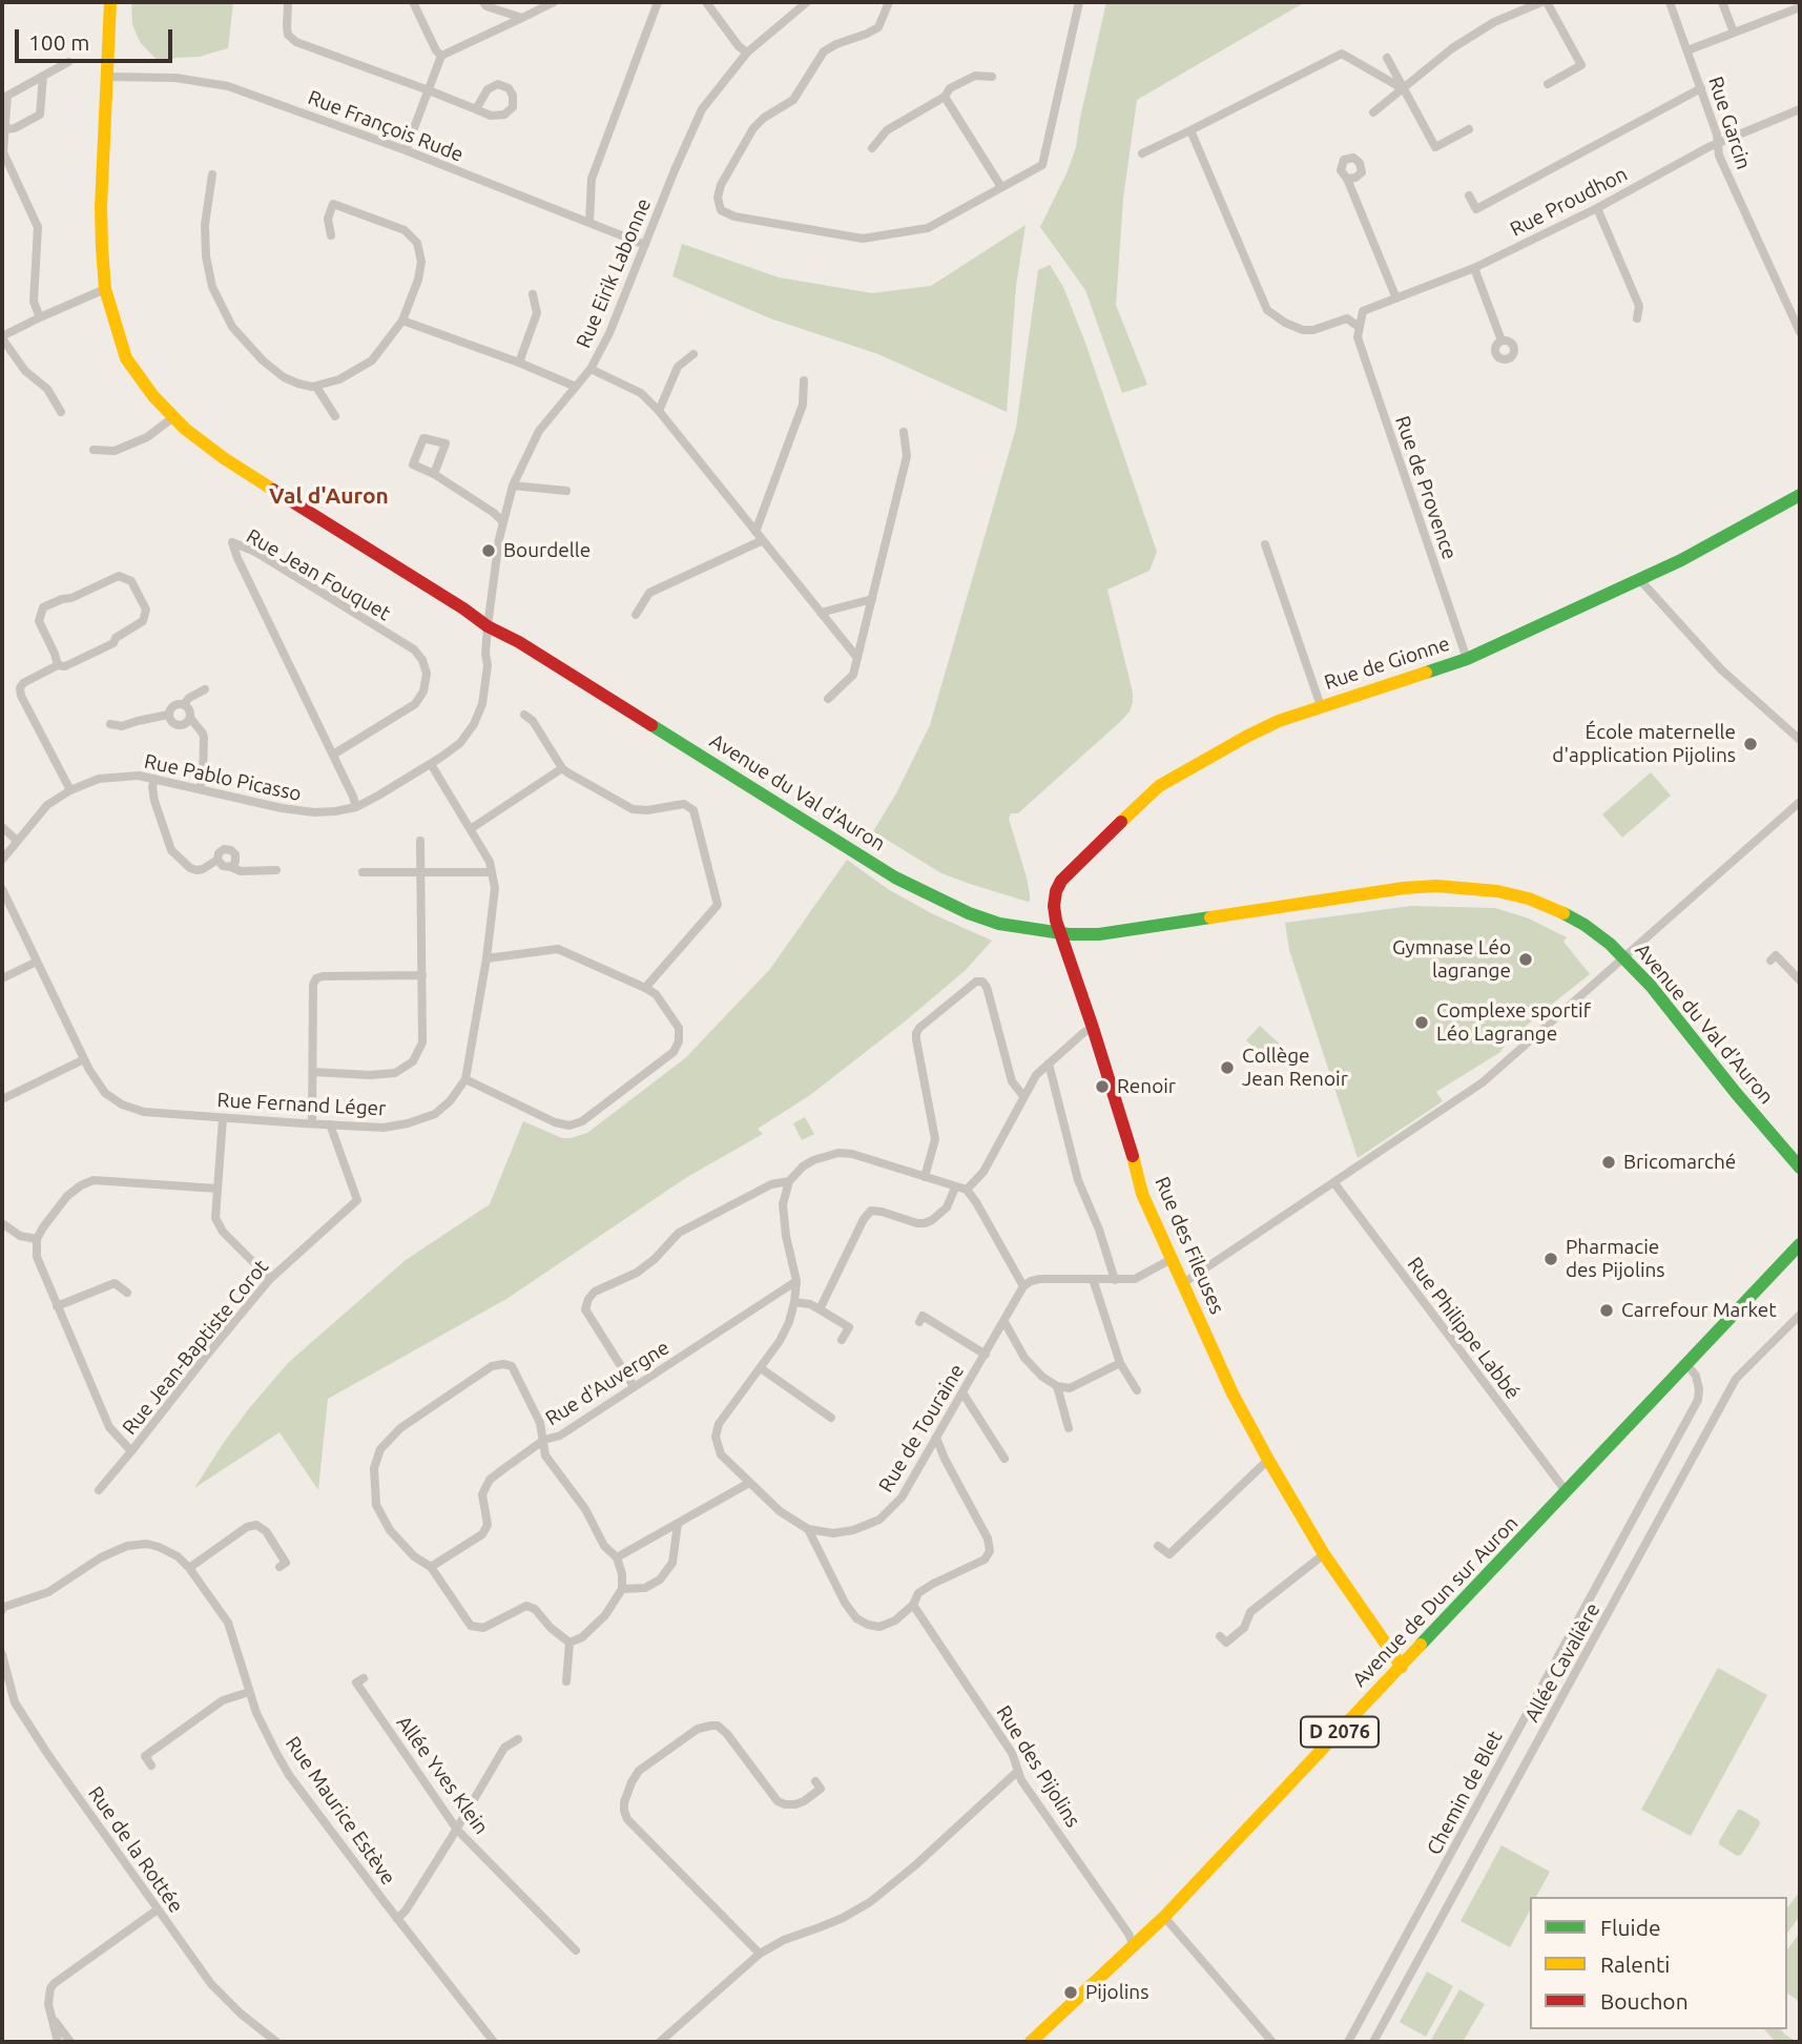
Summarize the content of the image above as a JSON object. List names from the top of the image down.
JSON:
{
  "streets": {
    "street": [
      "Rue Garcin",
      "Rue François Rude",
      "Rue Proudhon",
      "Rue Eirik Labonne",
      "Rue de Provence",
      "Rue Jean Fouquet",
      "Rue de Gionne",
      "Rue Pablo Picasso",
      "Avenue du Val d'Auron",
      "Rue Fernand Léger",
      "Rue des Fileuses",
      "Rue Philippe Labbé",
      "Rue Jean-Baptiste Corot",
      "Rue d'Auvergne",
      "Rue de Touraine",
      "Avenue de Dun sur Auron",
      "Allée Cavalière",
      "D 2076",
      "Rue des Pijolins",
      "Allée Yves Klein",
      "Chemin de Blet",
      "Rue Maurice Estève",
      "Rue de la Rottée"
    ]
  },
  "crossings": [
    ["Rue Garcin", "Rue Proudhon"],
    ["Rue François Rude", "Rue Eirik Labonne"],
    ["Rue François Rude", "Avenue du Val d'Auron"],
    ["Rue Proudhon", "Rue de Provence"],
    ["Rue Eirik Labonne", "Rue Pablo Picasso"],
    ["Rue Eirik Labonne", "Avenue du Val d'Auron"],
    ["Rue de Provence", "Rue de Gionne"],
    ["Rue Jean Fouquet", "Rue Pablo Picasso"],
    ["Rue de Gionne", "Avenue du Val d'Auron"],
    ["Rue de Gionne", "Rue des Fileuses"],
    ["Rue Pablo Picasso", "Avenue du Val d'Auron"],
    ["Rue Pablo Picasso", "Rue Fernand Léger"],
    ["Avenue du Val d'Auron", "Rue des Fileuses"],
    ["Rue Fernand Léger", "Rue Jean-Baptiste Corot"],
    ["Rue des Fileuses", "Avenue de Dun sur Auron"],
    ["Rue Philippe Labbé", "Avenue de Dun sur Auron"],
    ["Avenue de Dun sur Auron", "Rue des Pijolins"],
    ["Avenue de Dun sur Auron", "Chemin de Blet"]
  ],
  "districts": ["Val d'Auron"],
  "places": [
    "Bourdelle",
    "École maternelle d'application Pijolins",
    "Gymnase Léo lagrange",
    "Complexe sportif Léo Lagrange",
    "Collège Jean Renoir",
    "Renoir",
    "Bricomarché",
    "Pharmacie des Pijolins",
    "Carrefour Market",
    "Pijolins"
  ],
  "legend": ["Fluide", "Ralenti", "Bouchon"],
  "scale_bar": "100 m"
}
